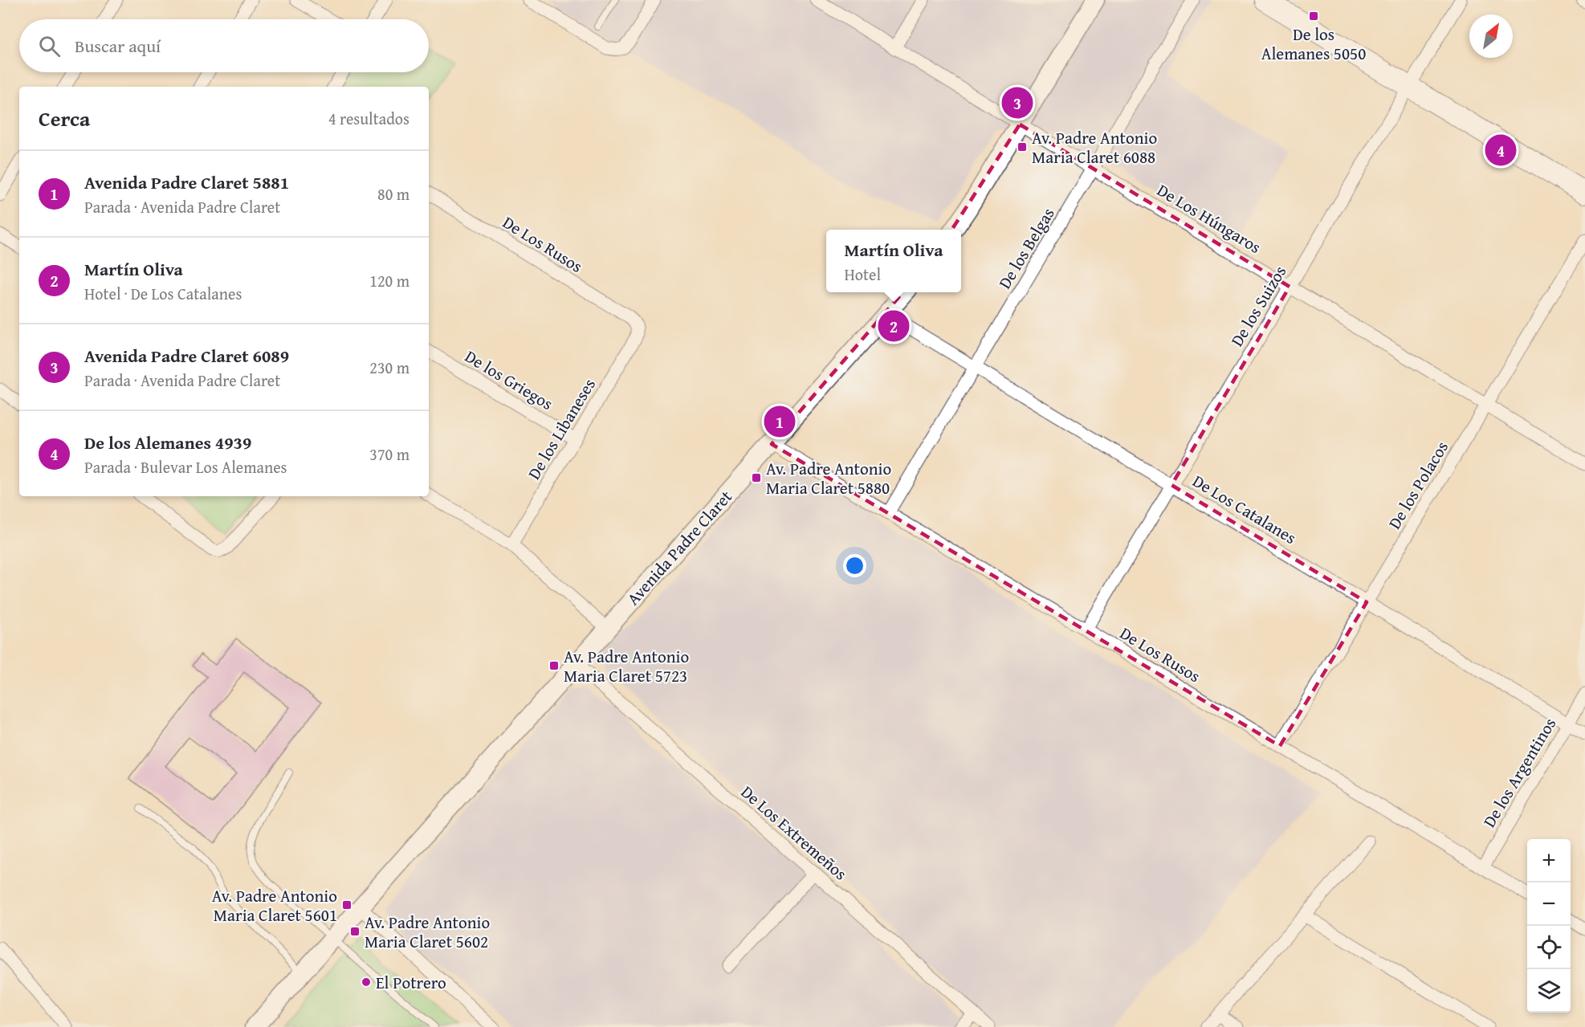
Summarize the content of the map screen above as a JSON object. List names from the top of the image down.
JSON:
{
  "streets": {
    "main road": ["Avenida Padre Claret"],
    "street": [
      "De Los Húngaros",
      "De Los Rusos",
      "De los Belgas",
      "De los Suizos",
      "De los Griegos",
      "De los Libaneses",
      "De los Polacos",
      "De Los Catalanes",
      "De los Argentinos",
      "De Los Extremeños"
    ]
  },
  "crossings": [
    ["De Los Húngaros", "De los Belgas"],
    ["De Los Húngaros", "De los Suizos"],
    ["De Los Húngaros", "De los Polacos"],
    ["De Los Rusos", "De los Belgas"],
    ["De Los Rusos", "De los Suizos"],
    ["De Los Rusos", "De los Libaneses"],
    ["De Los Rusos", "De los Polacos"],
    ["De Los Rusos", "Avenida Padre Claret"],
    ["De Los Rusos", "De los Argentinos"],
    ["De los Belgas", "De Los Catalanes"],
    ["De los Suizos", "De Los Catalanes"],
    ["De los Griegos", "De los Libaneses"],
    ["De los Polacos", "De Los Catalanes"],
    ["De Los Catalanes", "Avenida Padre Claret"],
    ["De Los Catalanes", "De los Argentinos"],
    ["Avenida Padre Claret", "De Los Extremeños"]
  ],
  "places": {
    "transit": [
      "De los Alemanes 5050",
      "Av. Padre Antonio Maria Claret 6088",
      "Av. Padre Antonio Maria Claret 5880",
      "Av. Padre Antonio Maria Claret 5723",
      "Av. Padre Antonio Maria Claret 5601",
      "Av. Padre Antonio Maria Claret 5602"
    ],
    "other": ["El Potrero"]
  },
  "north": "top right",
  "page": {
    "search": "Buscar aquí",
    "pins": [
      "3",
      "4",
      "2",
      "1"
    ],
    "heading": ["Cerca", "4 resultados"],
    "list": [
      {
        "mark": "1",
        "name": "Avenida Padre Claret 5881",
        "note": "Parada · Avenida Padre Claret",
        "value": "80 m"
      },
      {
        "mark": "2",
        "name": "Martín Oliva",
        "note": "Hotel · De Los Catalanes",
        "value": "120 m"
      },
      {
        "mark": "3",
        "name": "Avenida Padre Claret 6089",
        "note": "Parada · Avenida Padre Claret",
        "value": "230 m"
      },
      {
        "mark": "4",
        "name": "De los Alemanes 4939",
        "note": "Parada · Bulevar Los Alemanes",
        "value": "370 m"
      }
    ],
    "popup": ["Martín Oliva", "Hotel"],
    "map_buttons": ["+", "−"]
  }
}
